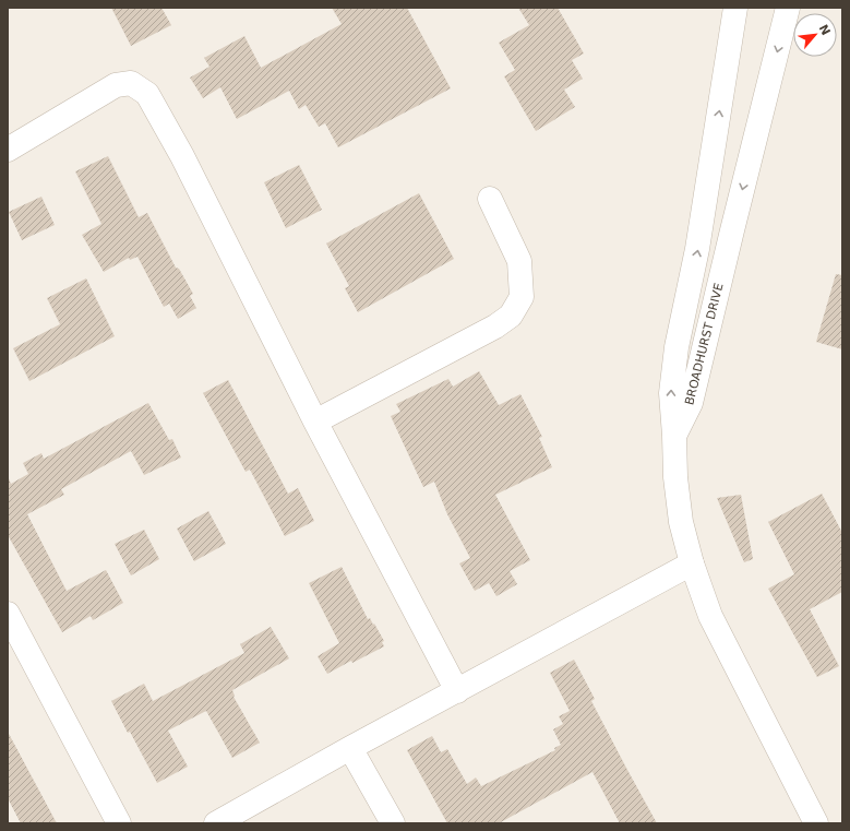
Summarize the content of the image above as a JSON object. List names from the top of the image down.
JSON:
{
  "streets": {
    "street": ["BROADHURST DRIVE"]
  },
  "north": "top right"
}
